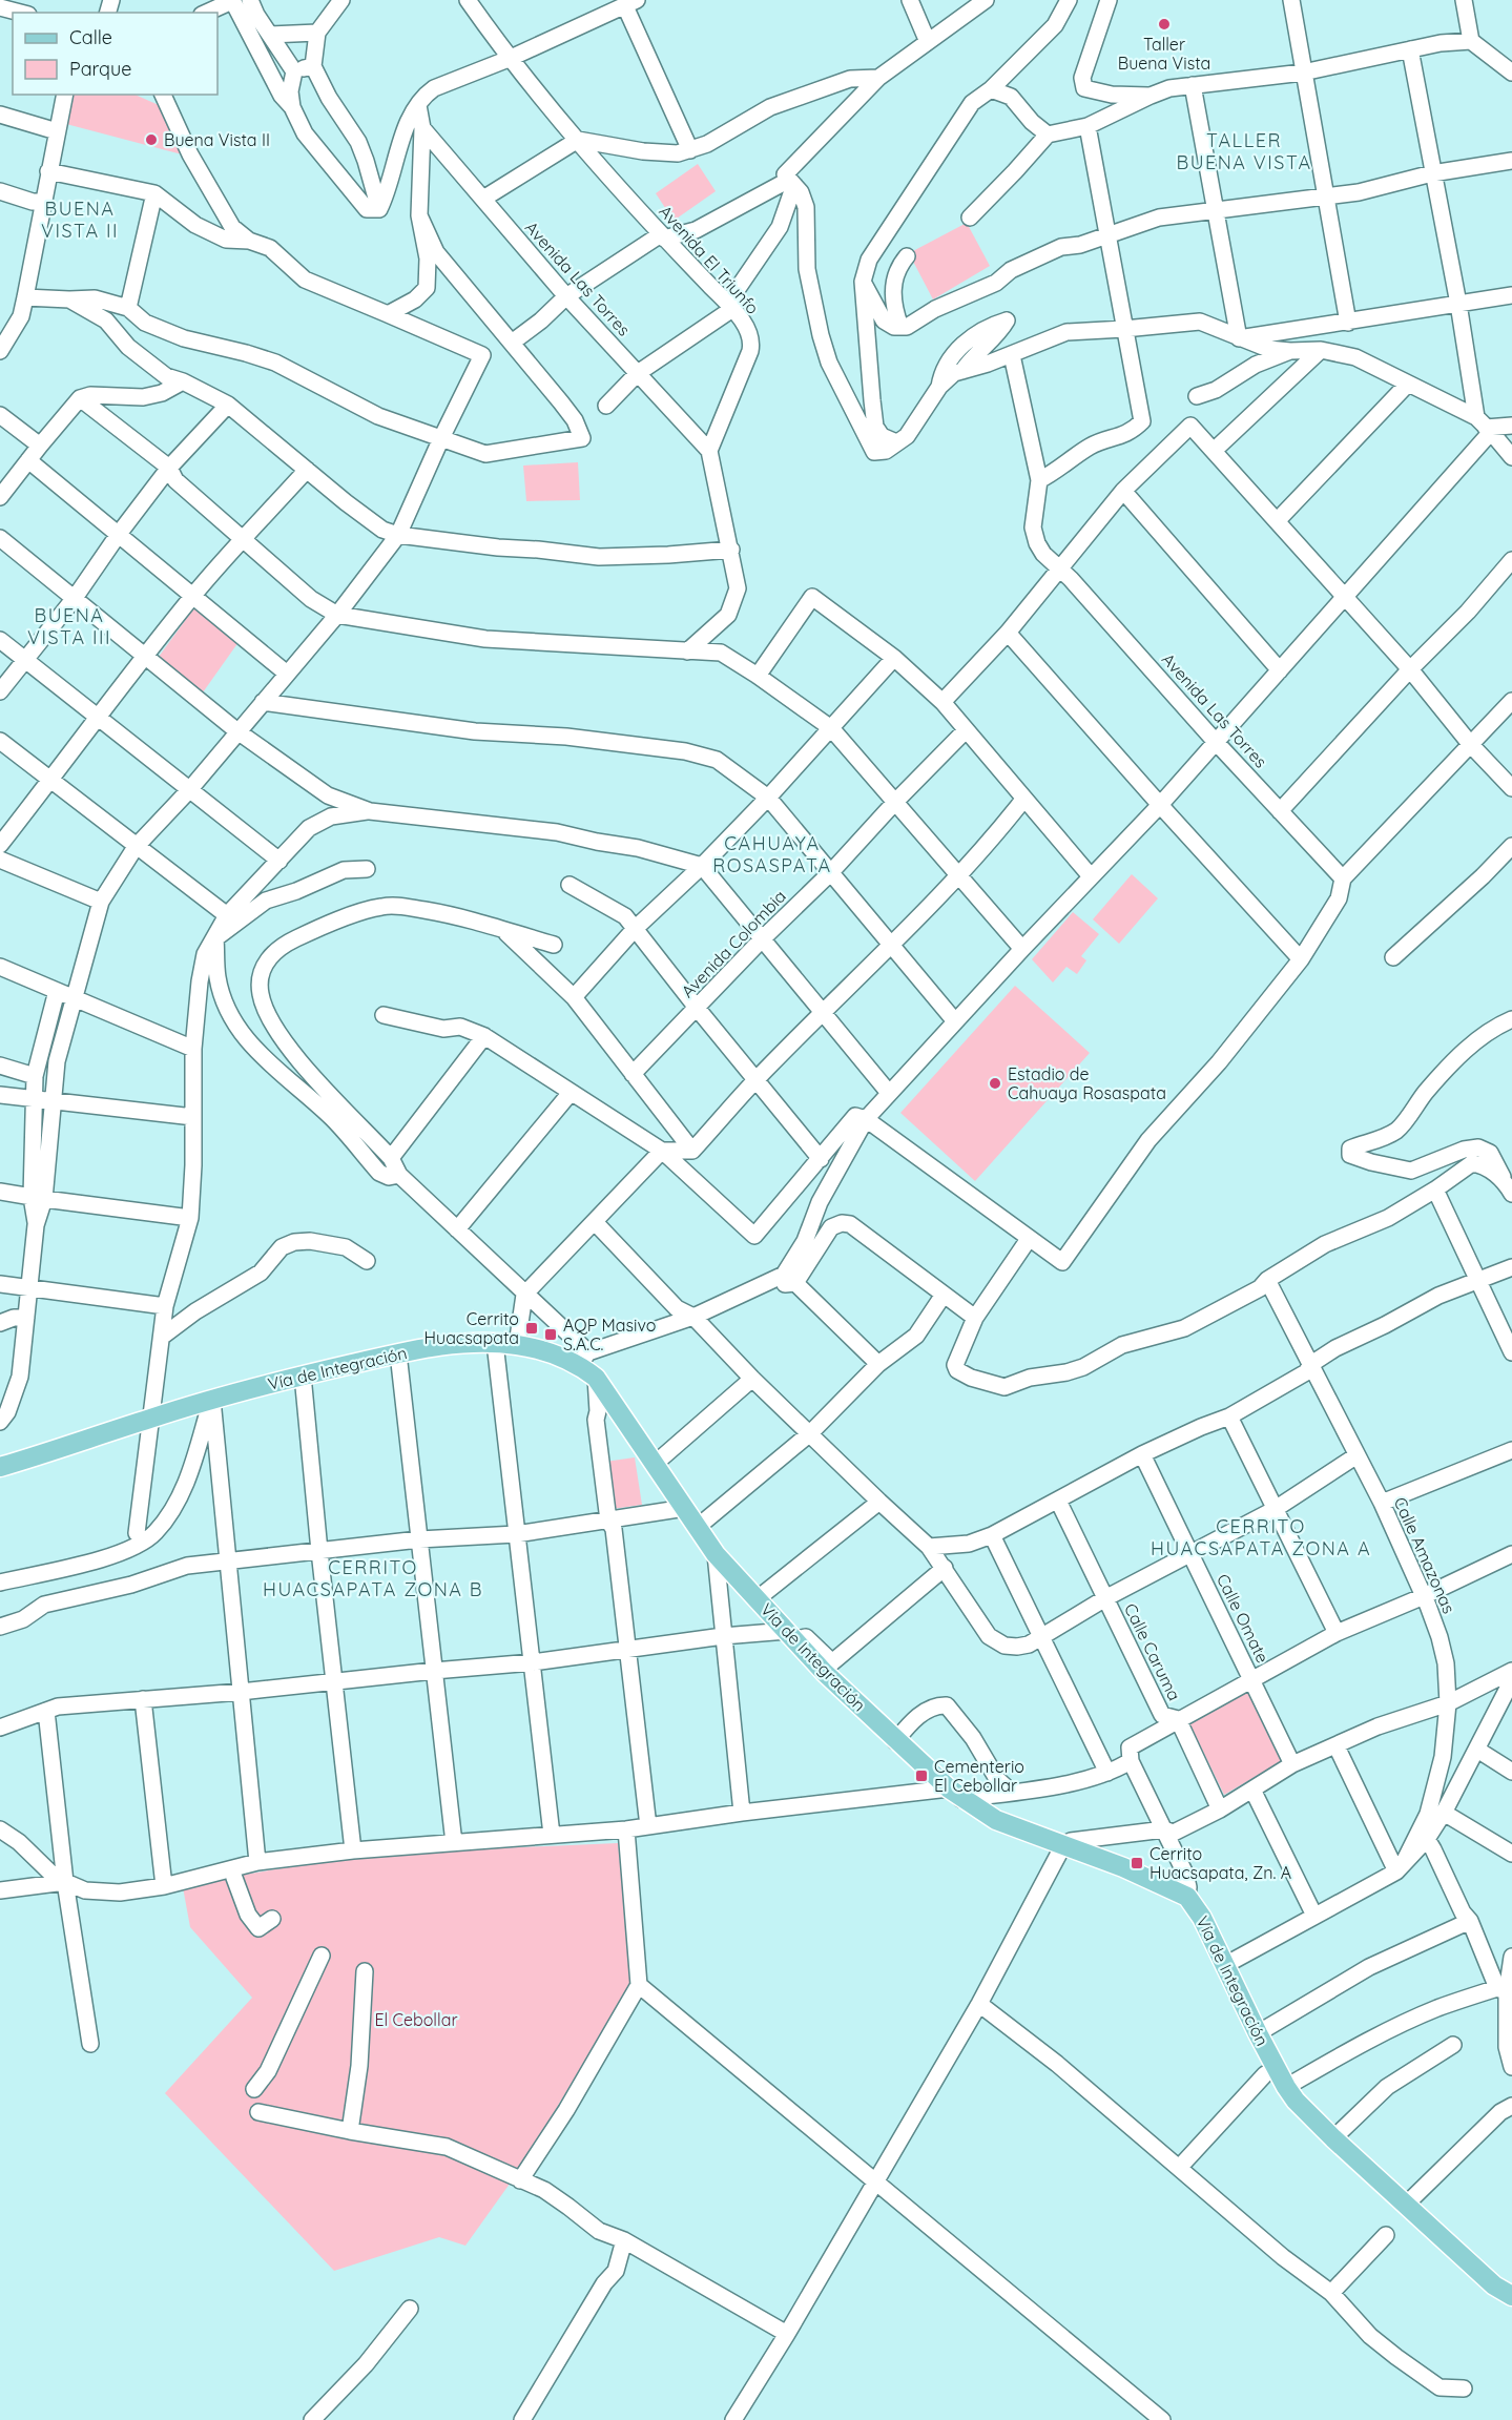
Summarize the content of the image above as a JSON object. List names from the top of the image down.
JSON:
{
  "streets": {
    "main road": ["Vía de Integración"],
    "street": [
      "Avenida El Triunfo",
      "Avenida Las Torres",
      "Avenida Colombia",
      "Calle Amazonas",
      "Calle Omate",
      "Calle Caruma"
    ]
  },
  "crossings": [
    ["Avenida El Triunfo", "Avenida Las Torres"]
  ],
  "districts": [
    "TALLER BUENA VISTA",
    "BUENA VISTA II",
    "BUENA VISTA III",
    "CAHUAYA ROSASPATA",
    "CERRITO HUACSAPATA ZONA A",
    "CERRITO HUACSAPATA ZONA B"
  ],
  "parks": ["El Cebollar"],
  "places": {
    "other": ["Taller Buena Vista", "Buena Vista II", "Estadio de Cahuaya Rosaspata"],
    "transit": [
      "Cerrito Huacsapata",
      "AQP Masivo S.A.C.",
      "Cementerio El Cebollar",
      "Cerrito Huacsapata, Zn. A"
    ]
  },
  "legend": ["Calle", "Parque"]
}
